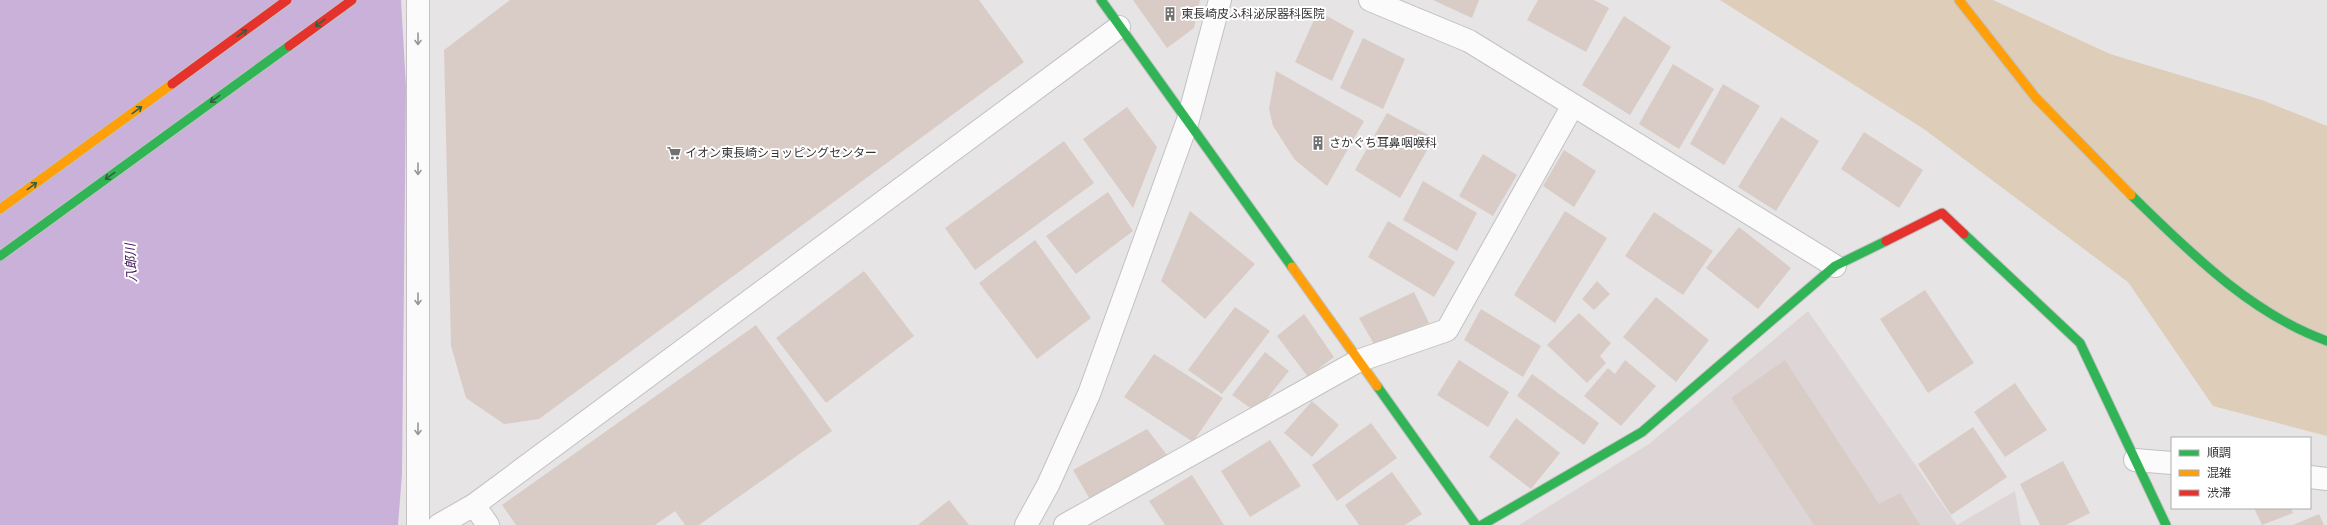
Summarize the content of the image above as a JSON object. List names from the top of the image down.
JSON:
{
  "water": ["八郎川"],
  "places": {
    "building": ["東長崎皮ふ科泌尿器科医院", "さかぐち耳鼻咽喉科"],
    "supermarket": ["イオン東長崎ショッピングセンター"]
  },
  "legend": ["順調", "混雑", "渋滞"]
}
